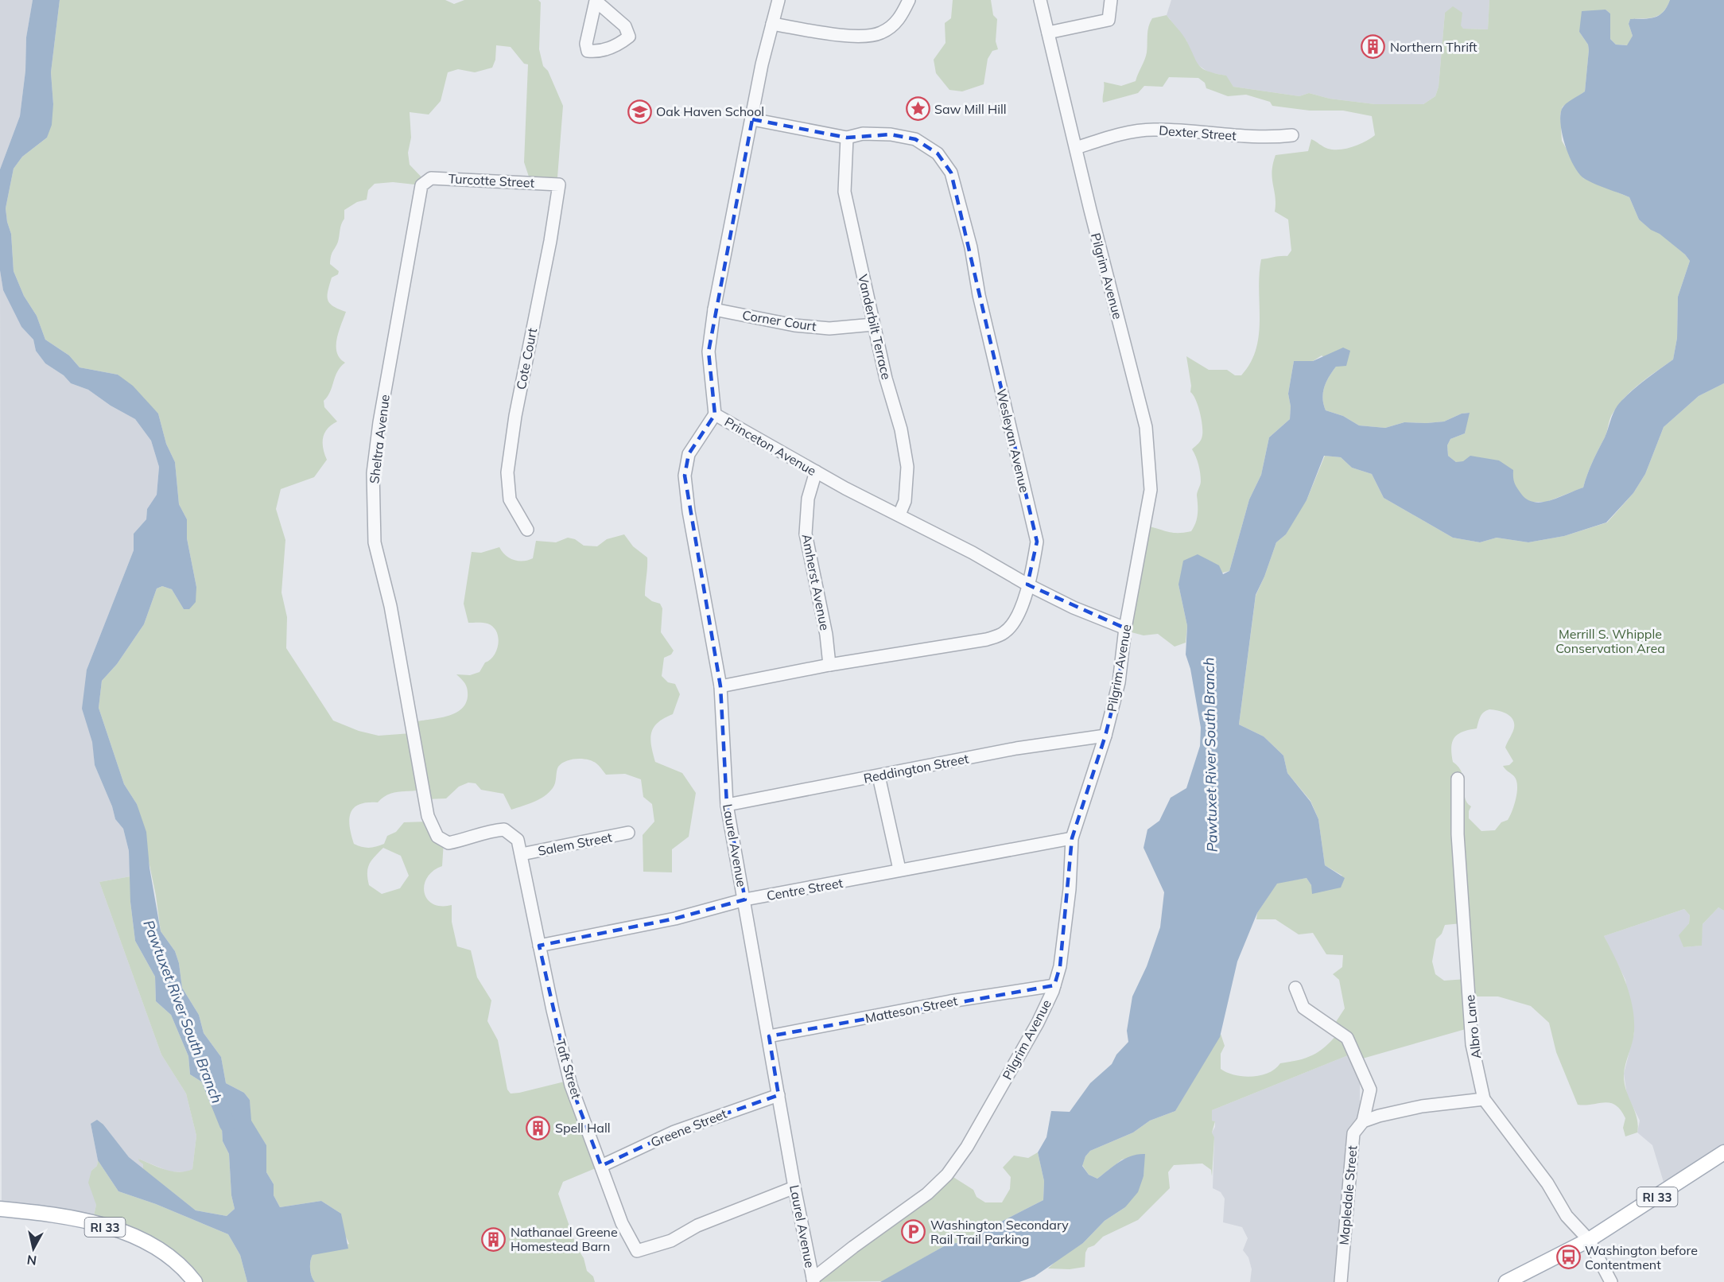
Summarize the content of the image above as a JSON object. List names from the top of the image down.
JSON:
{
  "streets": {
    "main road": ["RI 33"],
    "street": [
      "Dexter Street",
      "Turcotte Street",
      "Pilgrim Avenue",
      "Corner Court",
      "Vanderbilt Terrace",
      "Cote Court",
      "Sheltra Avenue",
      "Wesleyan Avenue",
      "Princeton Avenue",
      "Amherst Avenue",
      "Reddington Street",
      "Salem Street",
      "Laurel Avenue",
      "Centre Street",
      "Matteson Street",
      "Albro Lane",
      "Taft Street",
      "Greene Street",
      "Mapledale Street"
    ]
  },
  "crossings": [
    ["Dexter Street", "Pilgrim Avenue"],
    ["Turcotte Street", "Cote Court"],
    ["Turcotte Street", "Sheltra Avenue"],
    ["Pilgrim Avenue", "Princeton Avenue"],
    ["Pilgrim Avenue", "Reddington Street"],
    ["Pilgrim Avenue", "Laurel Avenue"],
    ["Pilgrim Avenue", "Centre Street"],
    ["Pilgrim Avenue", "Matteson Street"],
    ["Corner Court", "Vanderbilt Terrace"],
    ["Corner Court", "Princeton Avenue"],
    ["Vanderbilt Terrace", "Wesleyan Avenue"],
    ["Vanderbilt Terrace", "Princeton Avenue"],
    ["Sheltra Avenue", "Taft Street"],
    ["Wesleyan Avenue", "Princeton Avenue"],
    ["Wesleyan Avenue", "Amherst Avenue"],
    ["Wesleyan Avenue", "Laurel Avenue"],
    ["Princeton Avenue", "Amherst Avenue"],
    ["Princeton Avenue", "Laurel Avenue"],
    ["Reddington Street", "Laurel Avenue"],
    ["Salem Street", "Taft Street"],
    ["Laurel Avenue", "Centre Street"],
    ["Laurel Avenue", "Matteson Street"],
    ["Laurel Avenue", "Taft Street"],
    ["Laurel Avenue", "Greene Street"],
    ["Centre Street", "Taft Street"],
    ["Albro Lane", "RI 33"],
    ["Taft Street", "Greene Street"]
  ],
  "water": ["Pawtuxet River South Branch"],
  "parks": ["Merrill S. Whipple Conservation Area"],
  "places": {
    "building": ["Northern Thrift", "Spell Hall", "Nathanael Greene Homestead Barn"],
    "place": ["Saw Mill Hill"],
    "school or university": ["Oak Haven School"],
    "parking": ["Washington Secondary Rail Trail Parking"],
    "bus stop": ["Washington before Contentment"]
  },
  "north": "bottom"
}
